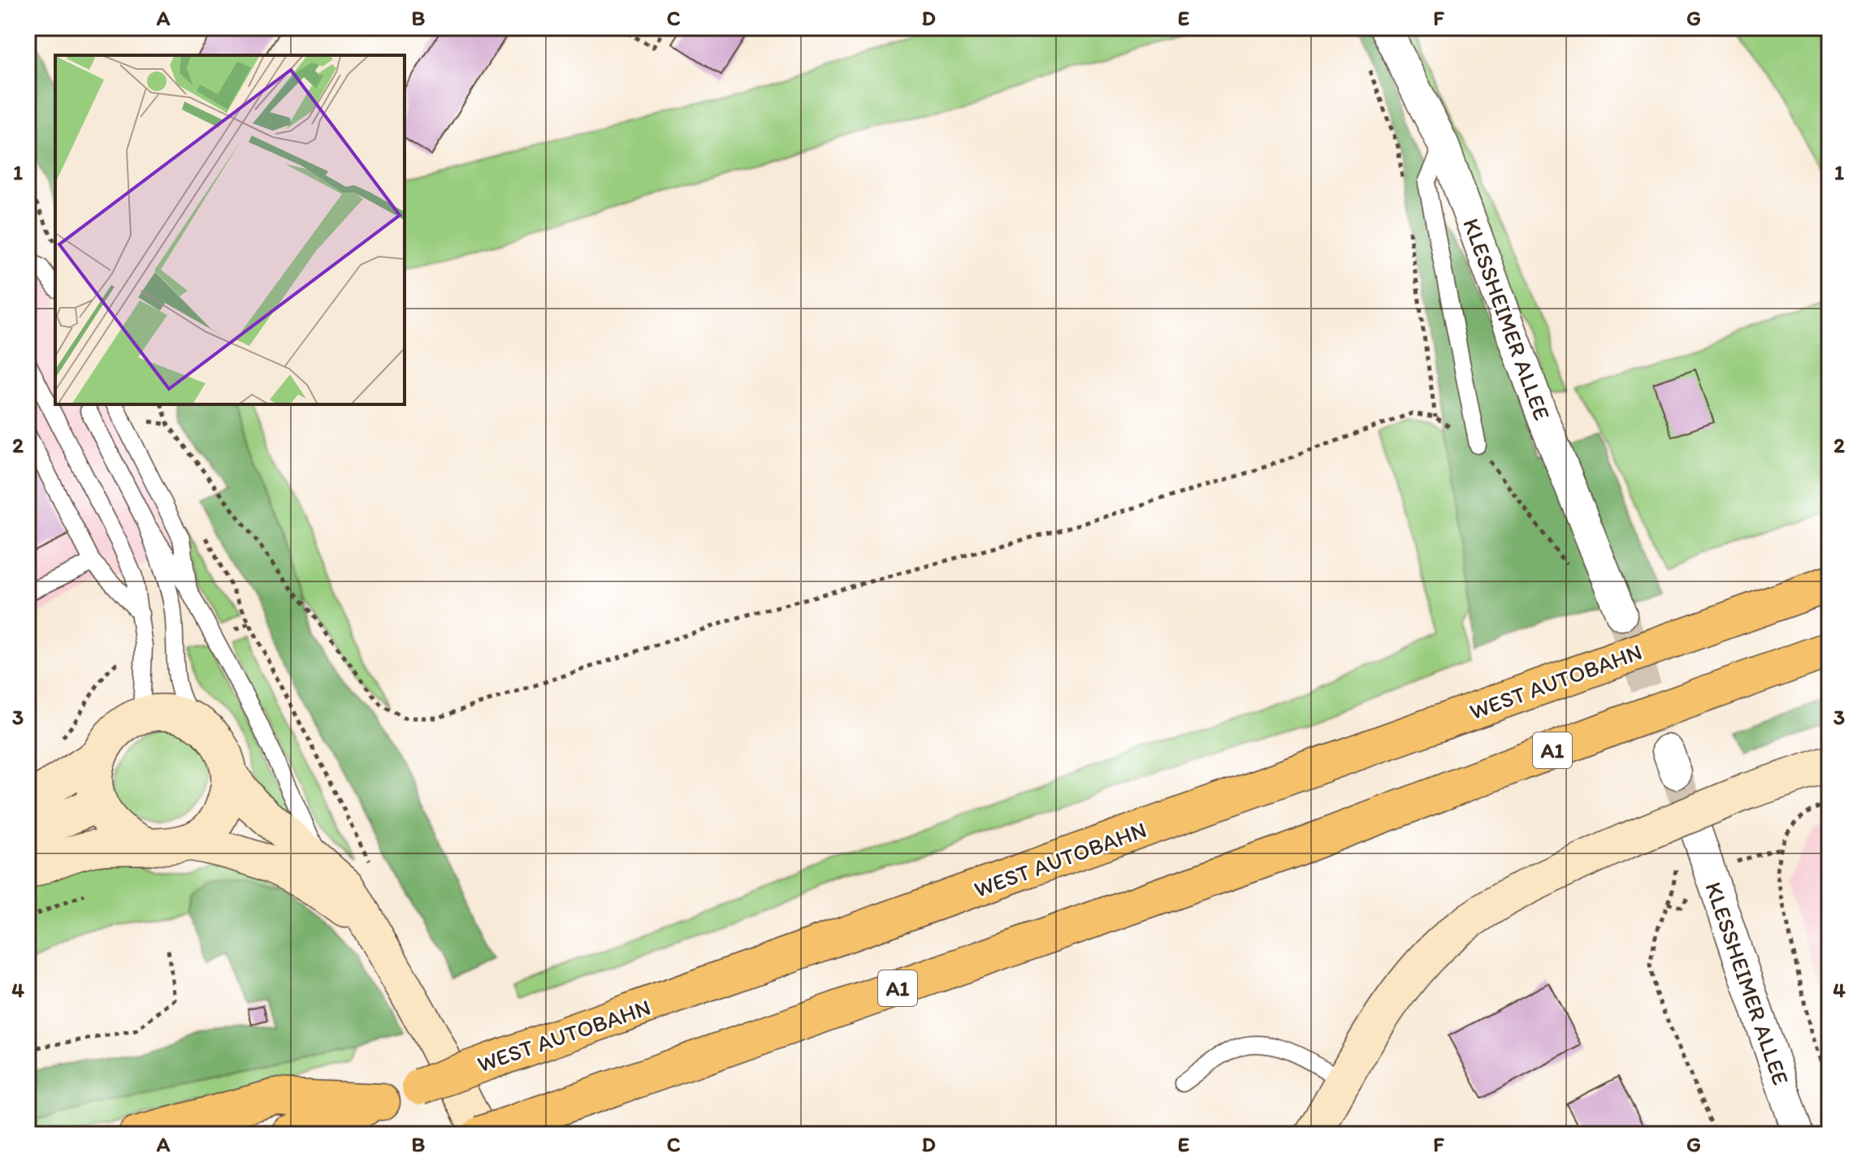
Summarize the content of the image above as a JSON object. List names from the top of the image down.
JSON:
{
  "streets": {
    "highway": ["WEST AUTOBAHN", "A1"],
    "street": ["KLESSHEIMER ALLEE"]
  },
  "grid": {
    "columns": [
      "A",
      "B",
      "C",
      "D",
      "E",
      "F",
      "G"
    ],
    "rows": [
      "1",
      "2",
      "3",
      "4"
    ]
  }
}
